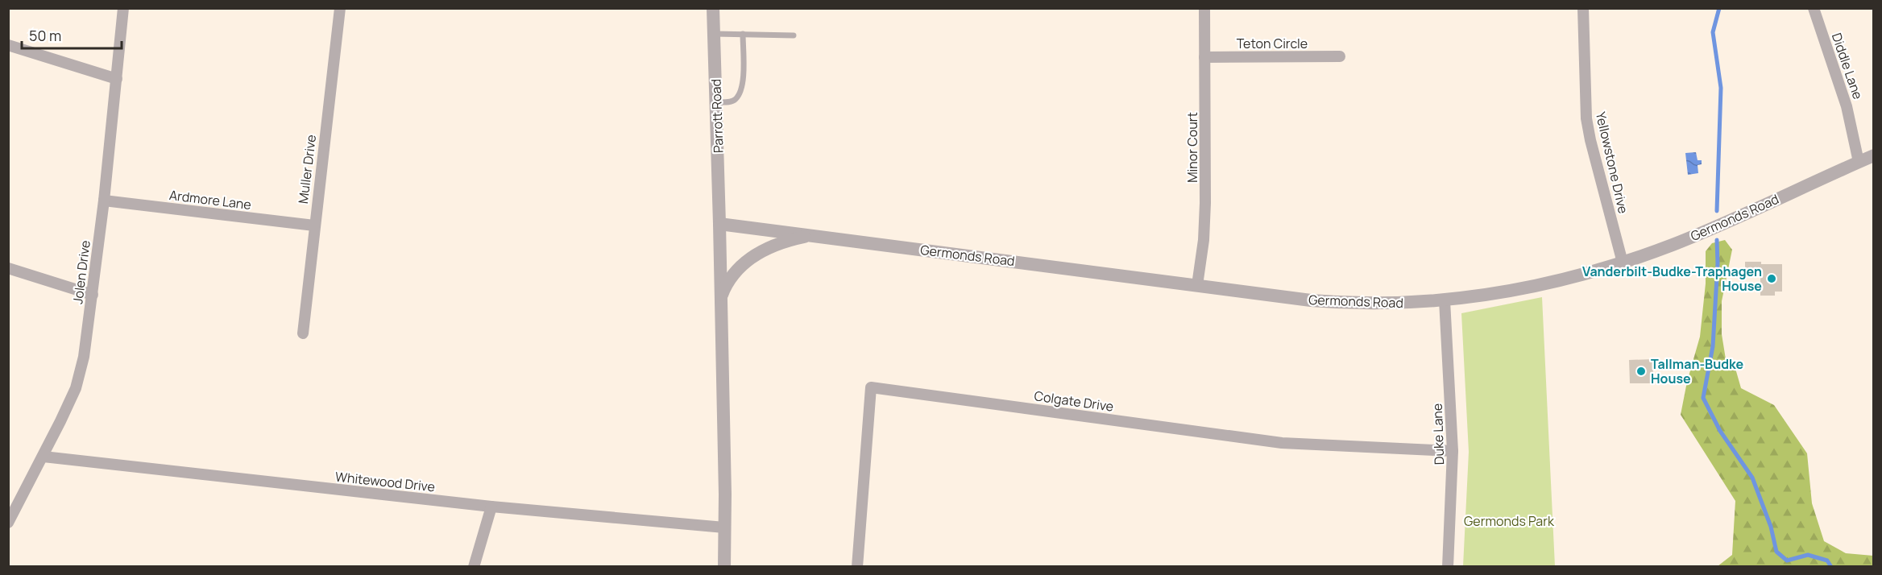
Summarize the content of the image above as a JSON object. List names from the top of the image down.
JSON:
{
  "streets": {
    "street": [
      "Teton Circle",
      "Diddle Lane",
      "Parrott Road",
      "Minor Court",
      "Yellowstone Drive",
      "Muller Drive",
      "Ardmore Lane",
      "Germonds Road",
      "Jolen Drive",
      "Colgate Drive",
      "Duke Lane",
      "Whitewood Drive"
    ]
  },
  "crossings": [
    ["Teton Circle", "Minor Court"],
    ["Diddle Lane", "Germonds Road"],
    ["Parrott Road", "Germonds Road"],
    ["Minor Court", "Germonds Road"],
    ["Yellowstone Drive", "Germonds Road"],
    ["Muller Drive", "Ardmore Lane"],
    ["Ardmore Lane", "Jolen Drive"],
    ["Germonds Road", "Duke Lane"],
    ["Germonds Road", "Whitewood Drive"],
    ["Jolen Drive", "Whitewood Drive"],
    ["Colgate Drive", "Duke Lane"]
  ],
  "parks": ["Germonds Park"],
  "places": ["Vanderbilt-Budke-Traphagen House", "Tallman-Budke House"],
  "scale_bar": "50 m"
}
